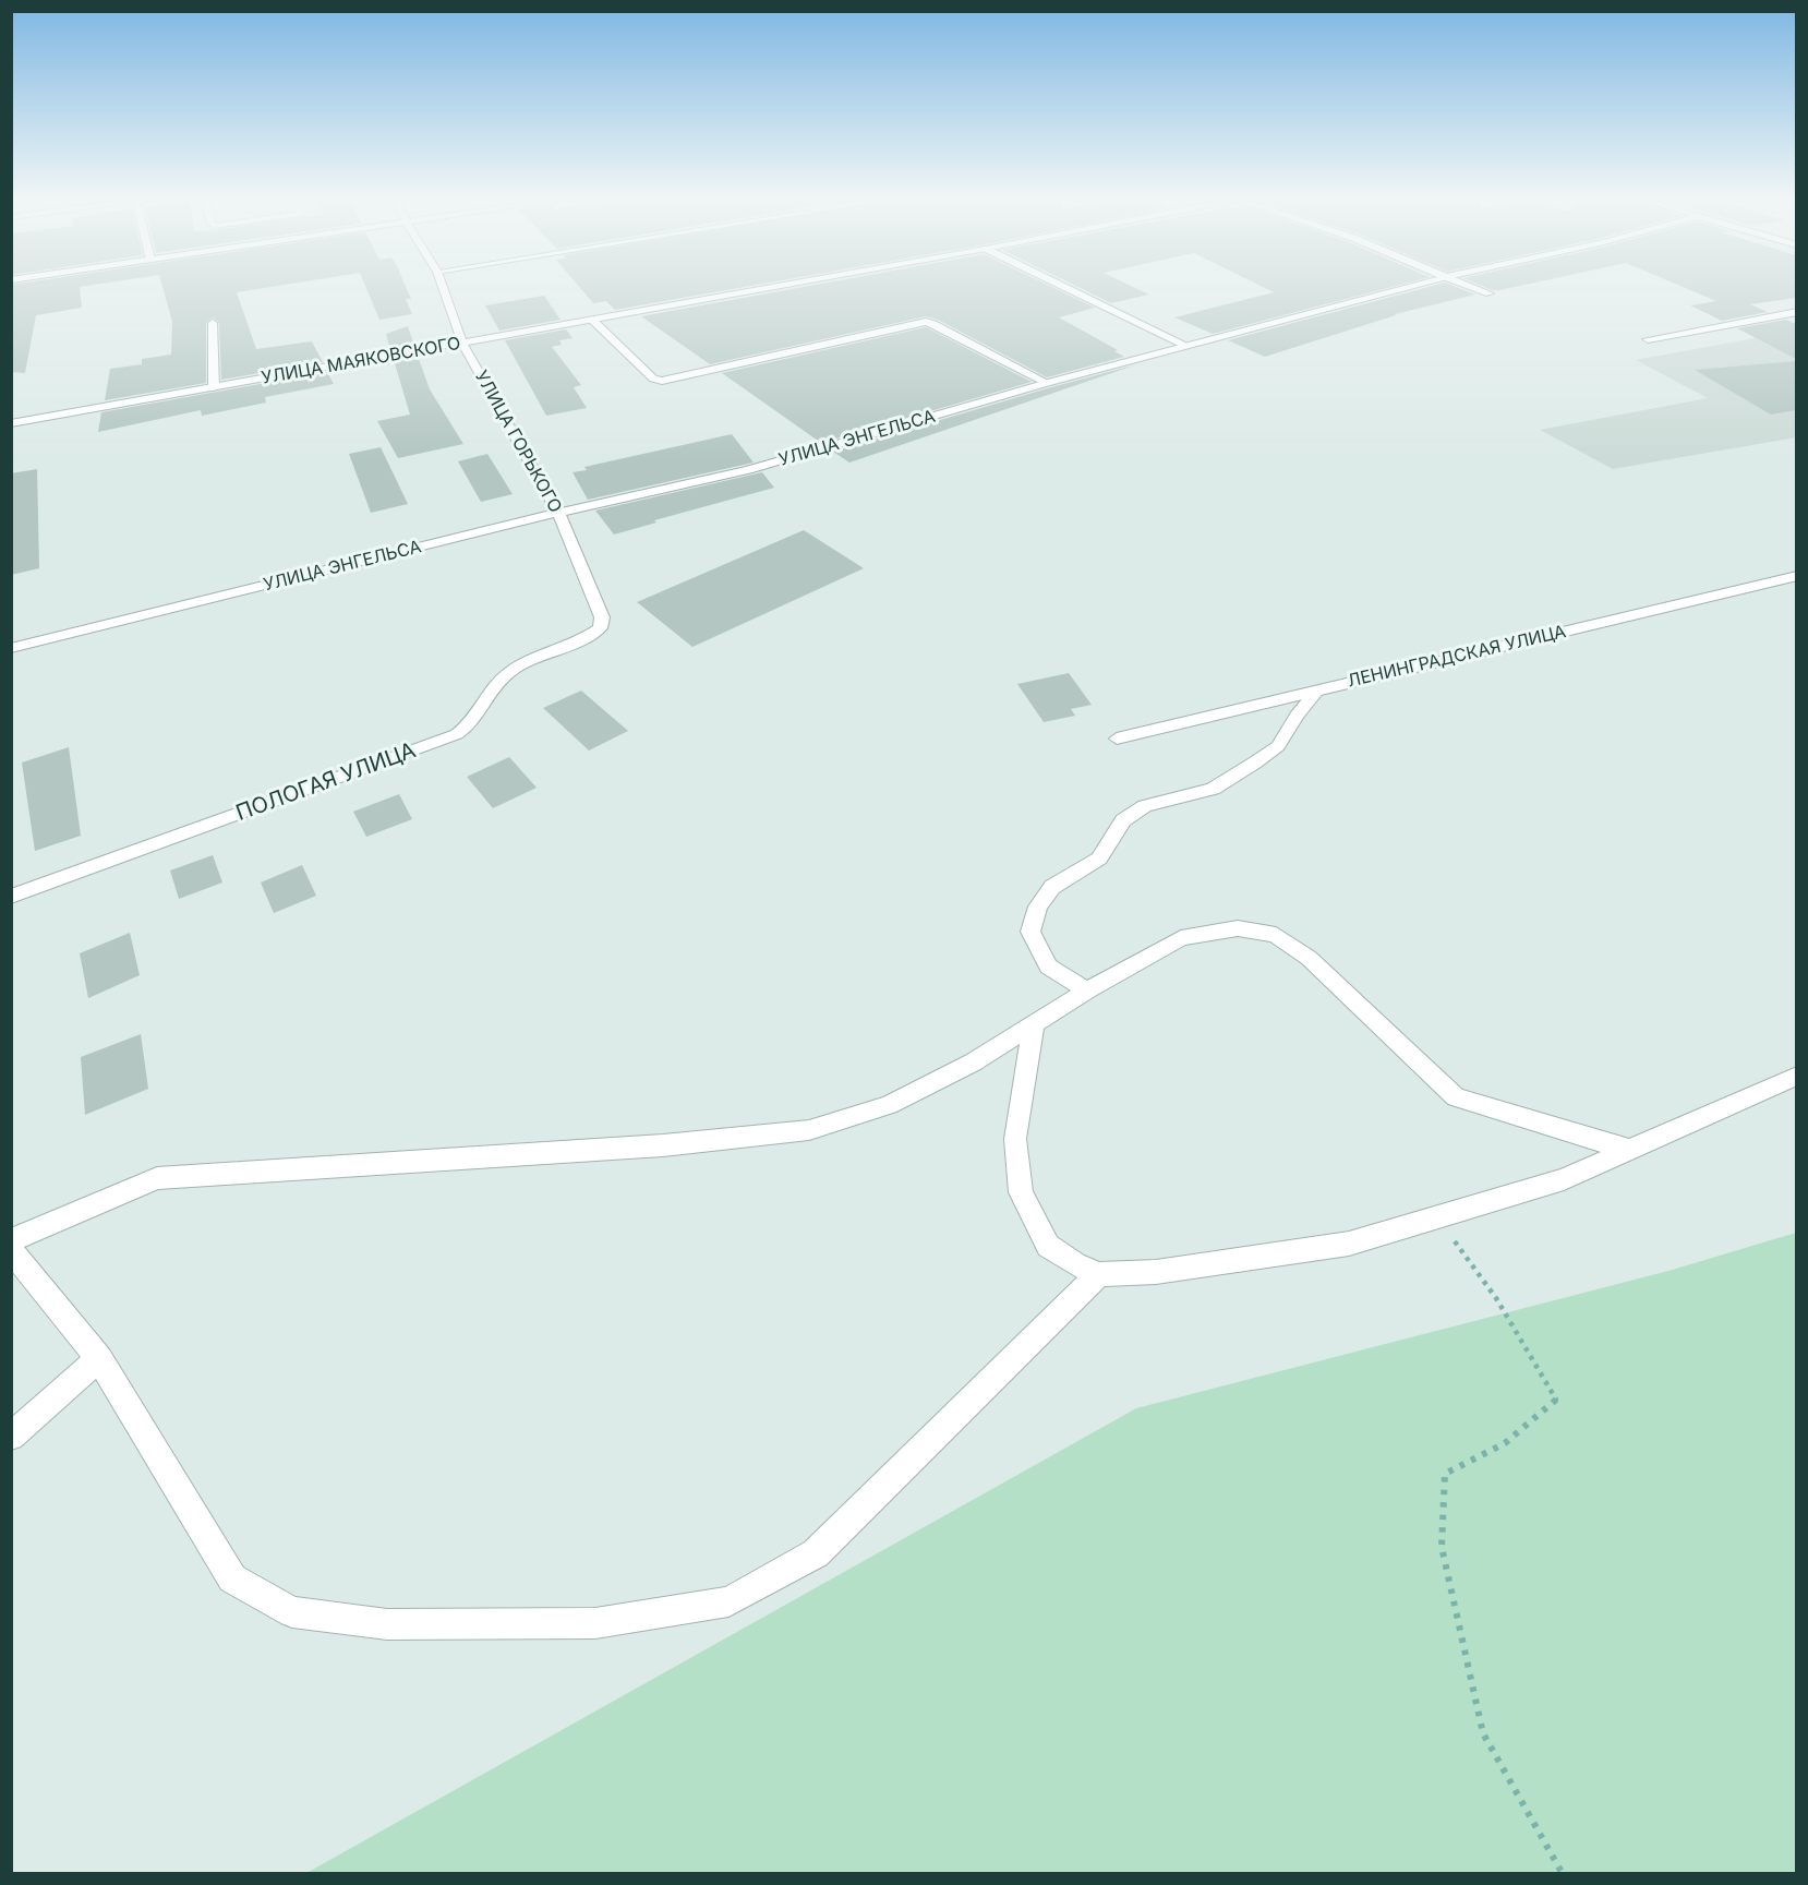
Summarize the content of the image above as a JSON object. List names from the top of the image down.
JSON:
{
  "streets": {
    "street": [
      "УЛИЦА МАЯКОВСКОГО",
      "УЛИЦА ЭНГЕЛЬСА",
      "УЛИЦА ГОРЬКОГО",
      "ЛЕНИНГРАДСКАЯ УЛИЦА",
      "ПОЛОГАЯ УЛИЦА"
    ]
  },
  "crossings": [
    ["УЛИЦА МАЯКОВСКОГО", "УЛИЦА ГОРЬКОГО"],
    ["УЛИЦА ЭНГЕЛЬСА", "УЛИЦА ГОРЬКОГО"],
    ["УЛИЦА ГОРЬКОГО", "ПОЛОГАЯ УЛИЦА"]
  ]
}
